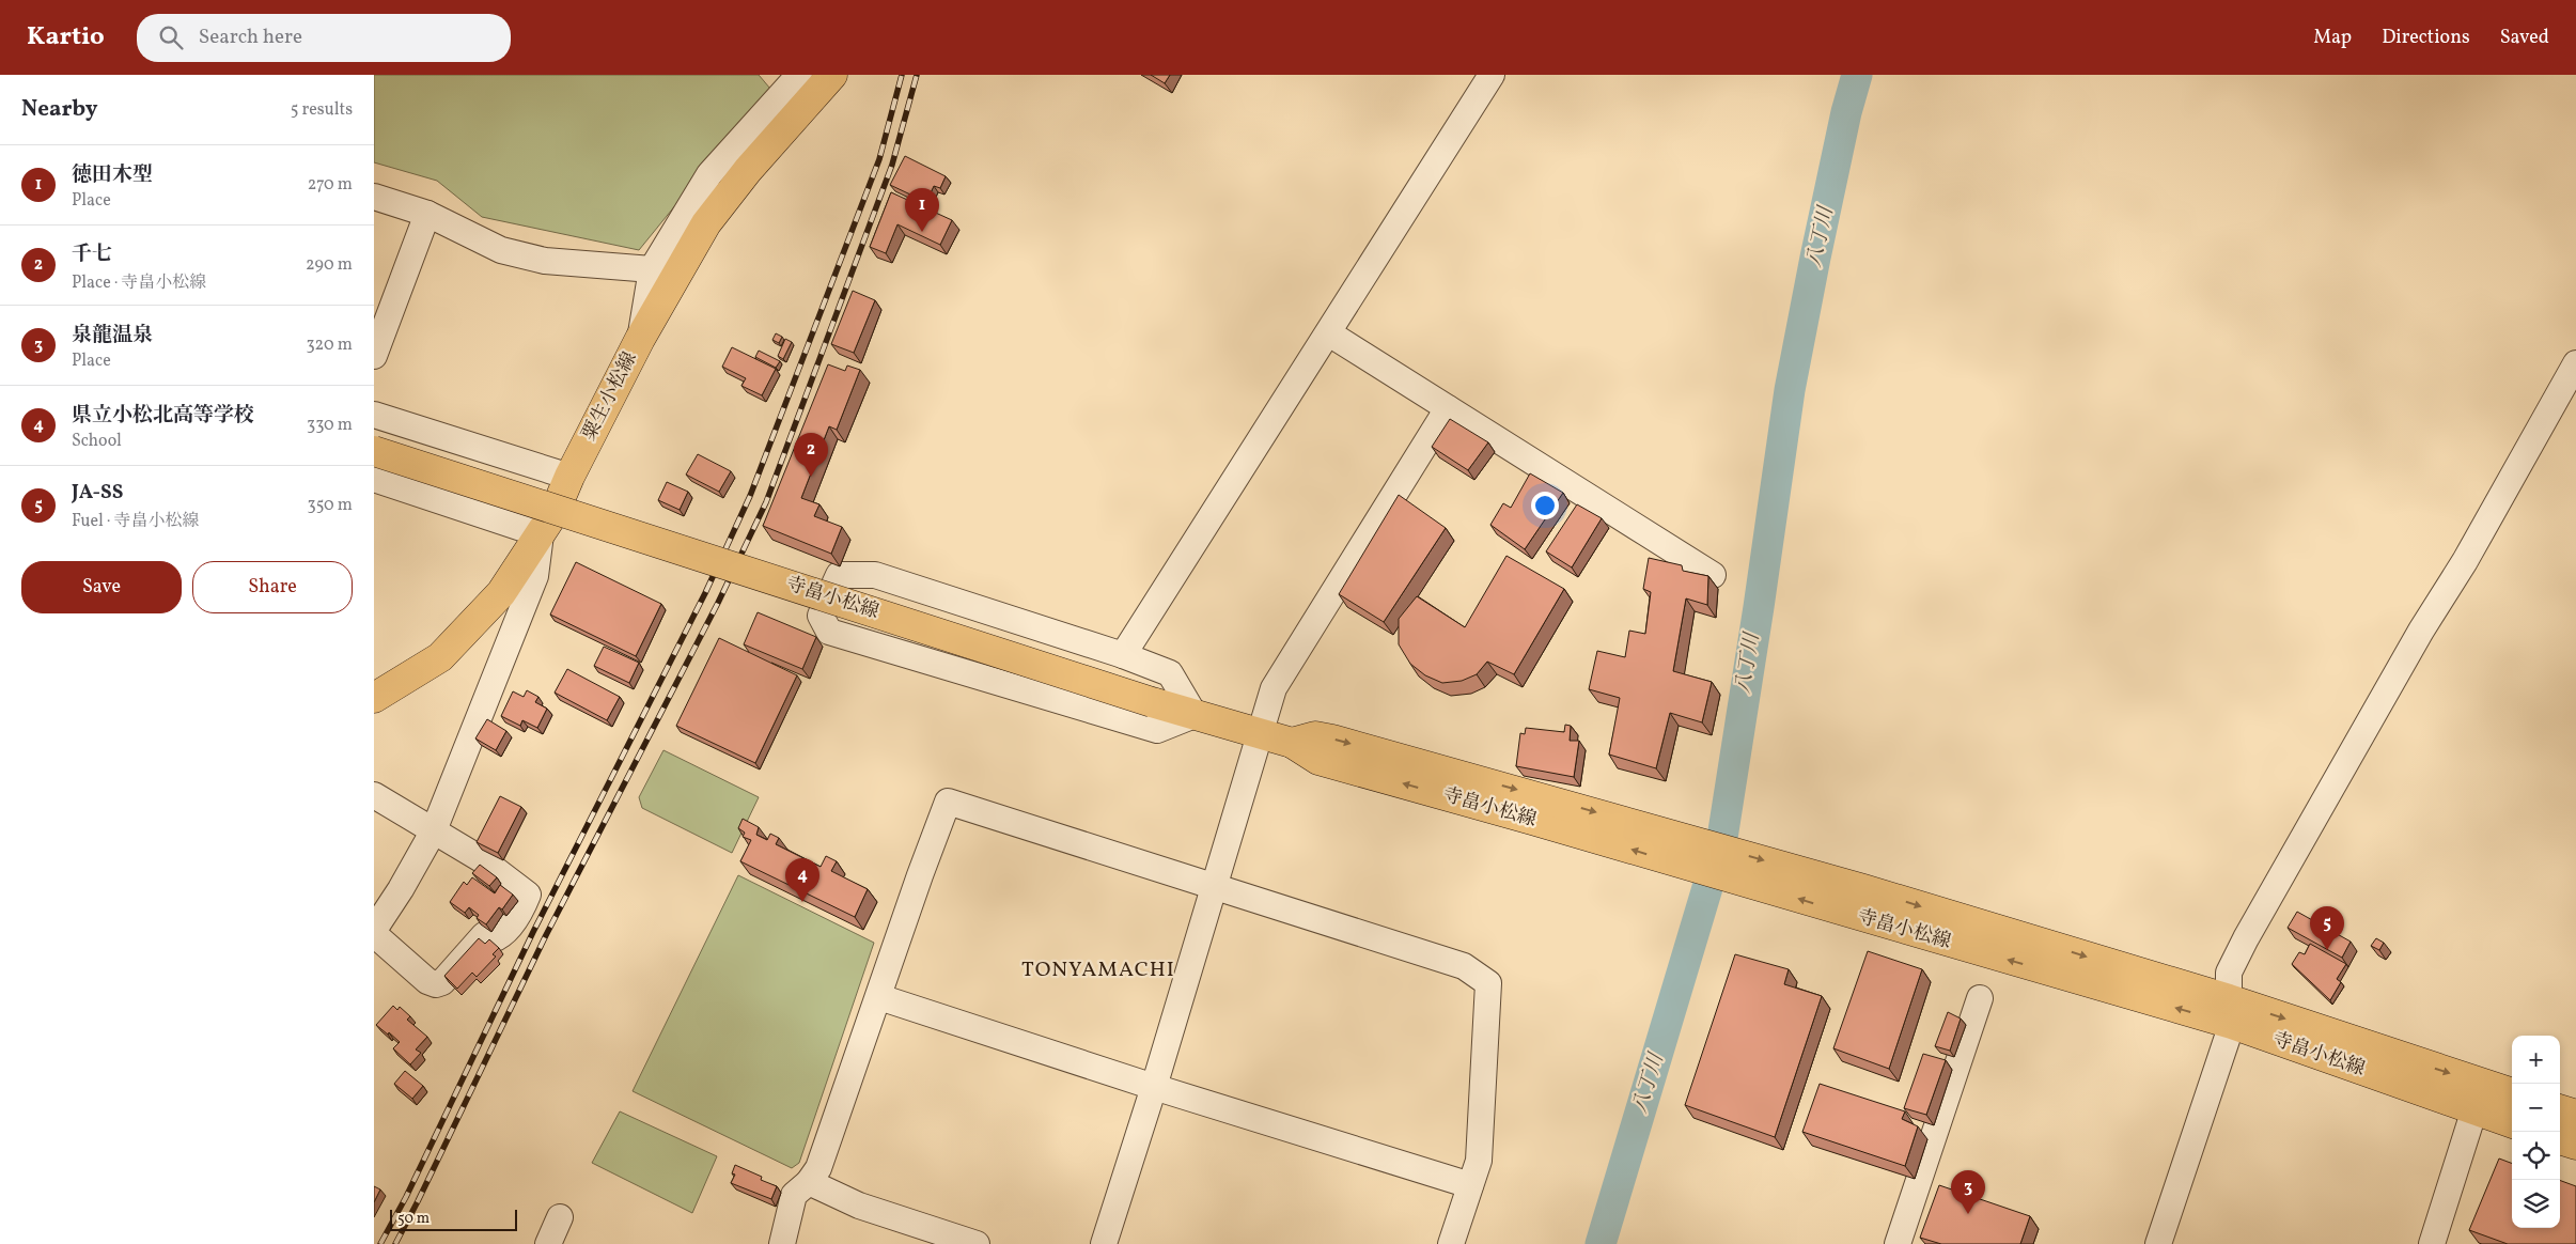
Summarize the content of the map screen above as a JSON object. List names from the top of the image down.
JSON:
{
  "streets": {
    "main road": ["粟生小松線", "寺畠小松線"]
  },
  "districts": ["TONYAMACHI"],
  "water": ["八丁川"],
  "scale_bar": "50 m",
  "page": {
    "header": "Kartio",
    "search": "Search here",
    "nav": ["Map", "Directions", "Saved"],
    "heading": ["Nearby", "5 results"],
    "list": [
      {
        "mark": "1",
        "name": "徳田木型",
        "note": "Place",
        "value": "270 m"
      },
      {
        "mark": "2",
        "name": "千七",
        "note": "Place · 寺畠小松線",
        "value": "290 m"
      },
      {
        "mark": "3",
        "name": "泉龍温泉",
        "note": "Place",
        "value": "320 m"
      },
      {
        "mark": "4",
        "name": "県立小松北高等学校",
        "note": "School",
        "value": "330 m"
      },
      {
        "mark": "5",
        "name": "JA-SS",
        "note": "Fuel · 寺畠小松線",
        "value": "350 m"
      }
    ],
    "pins": [
      "1",
      "2",
      "4",
      "5",
      "3"
    ],
    "buttons": ["Save", "Share"],
    "map_buttons": ["+", "−"],
    "scale": "50 m"
  }
}
